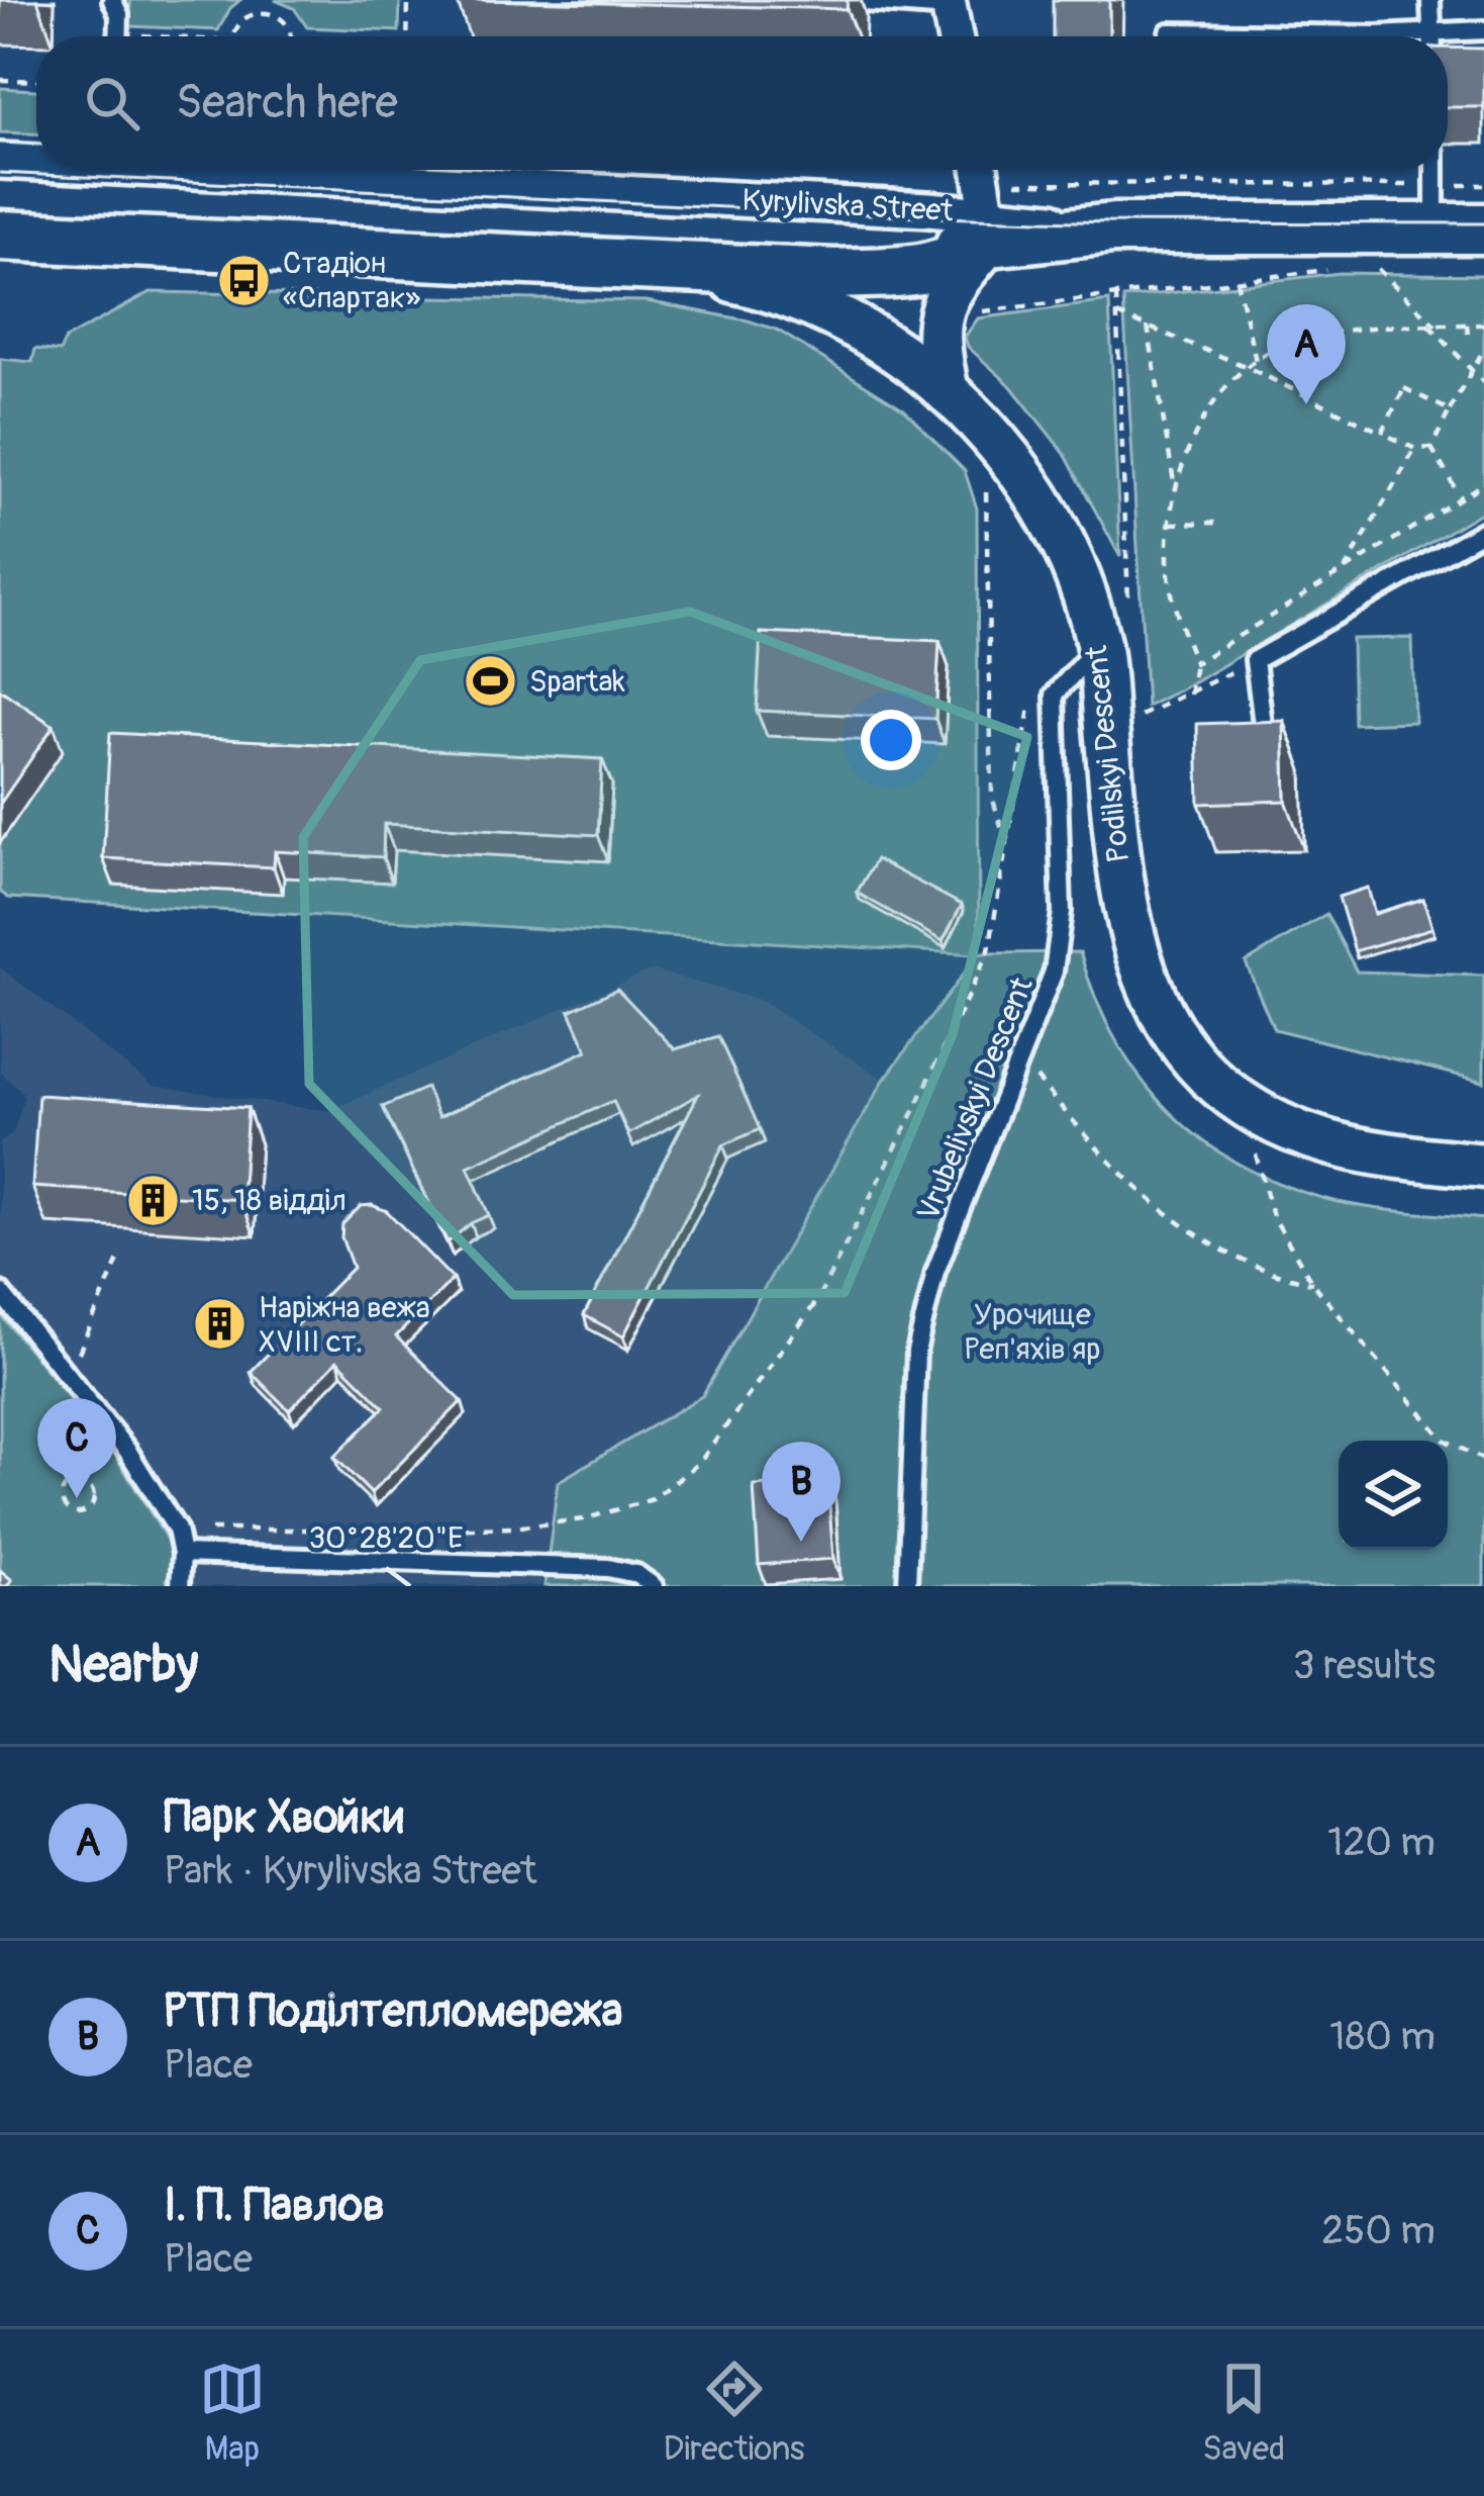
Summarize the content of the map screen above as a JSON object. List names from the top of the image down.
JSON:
{
  "streets": {
    "main road": ["Kyrylivska Street"],
    "street": ["Podilskyi Descent"],
    "lane": ["Vrubelivskyi Descent"]
  },
  "crossings": [
    ["Kyrylivska Street", "Podilskyi Descent"],
    ["Podilskyi Descent", "Vrubelivskyi Descent"]
  ],
  "parks": ["Урочище Реп'яхів яр"],
  "places": {
    "bus stop": ["Стадіон «Спартак»"],
    "sports": ["Spartak"],
    "building": ["15, 18 відділ", "Наріжна вежа XVIII ст."]
  },
  "page": {
    "search": "Search here",
    "pins": ["A", "C", "B"],
    "heading": ["Nearby", "3 results"],
    "list": [
      {
        "mark": "A",
        "name": "Парк Хвойки",
        "note": "Park · Kyrylivska Street",
        "value": "120 m"
      },
      {
        "mark": "B",
        "name": "РТП Поділтепломережа",
        "note": "Place",
        "value": "180 m"
      },
      {
        "mark": "C",
        "name": "І. П. Павлов",
        "note": "Place",
        "value": "250 m"
      }
    ],
    "nav": ["Map", "Directions", "Saved"]
  },
  "coordinates": ["30°28'20\"E"]
}
